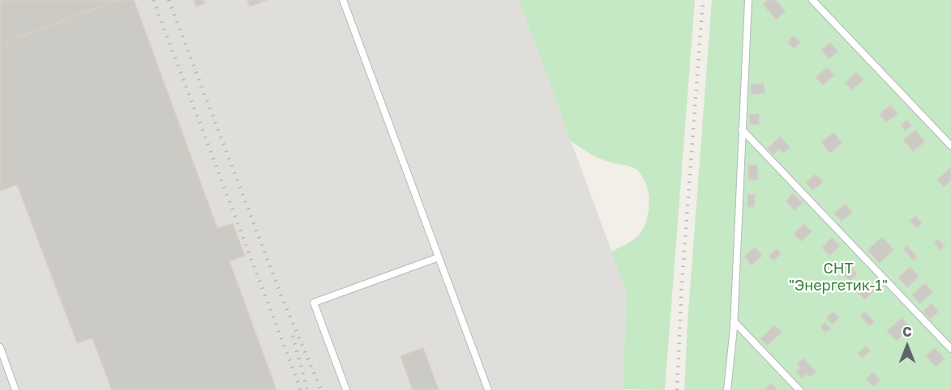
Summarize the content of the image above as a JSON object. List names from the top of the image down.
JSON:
{
  "parks": ["СНТ \"Энергетик-1\""],
  "north": "top"
}
